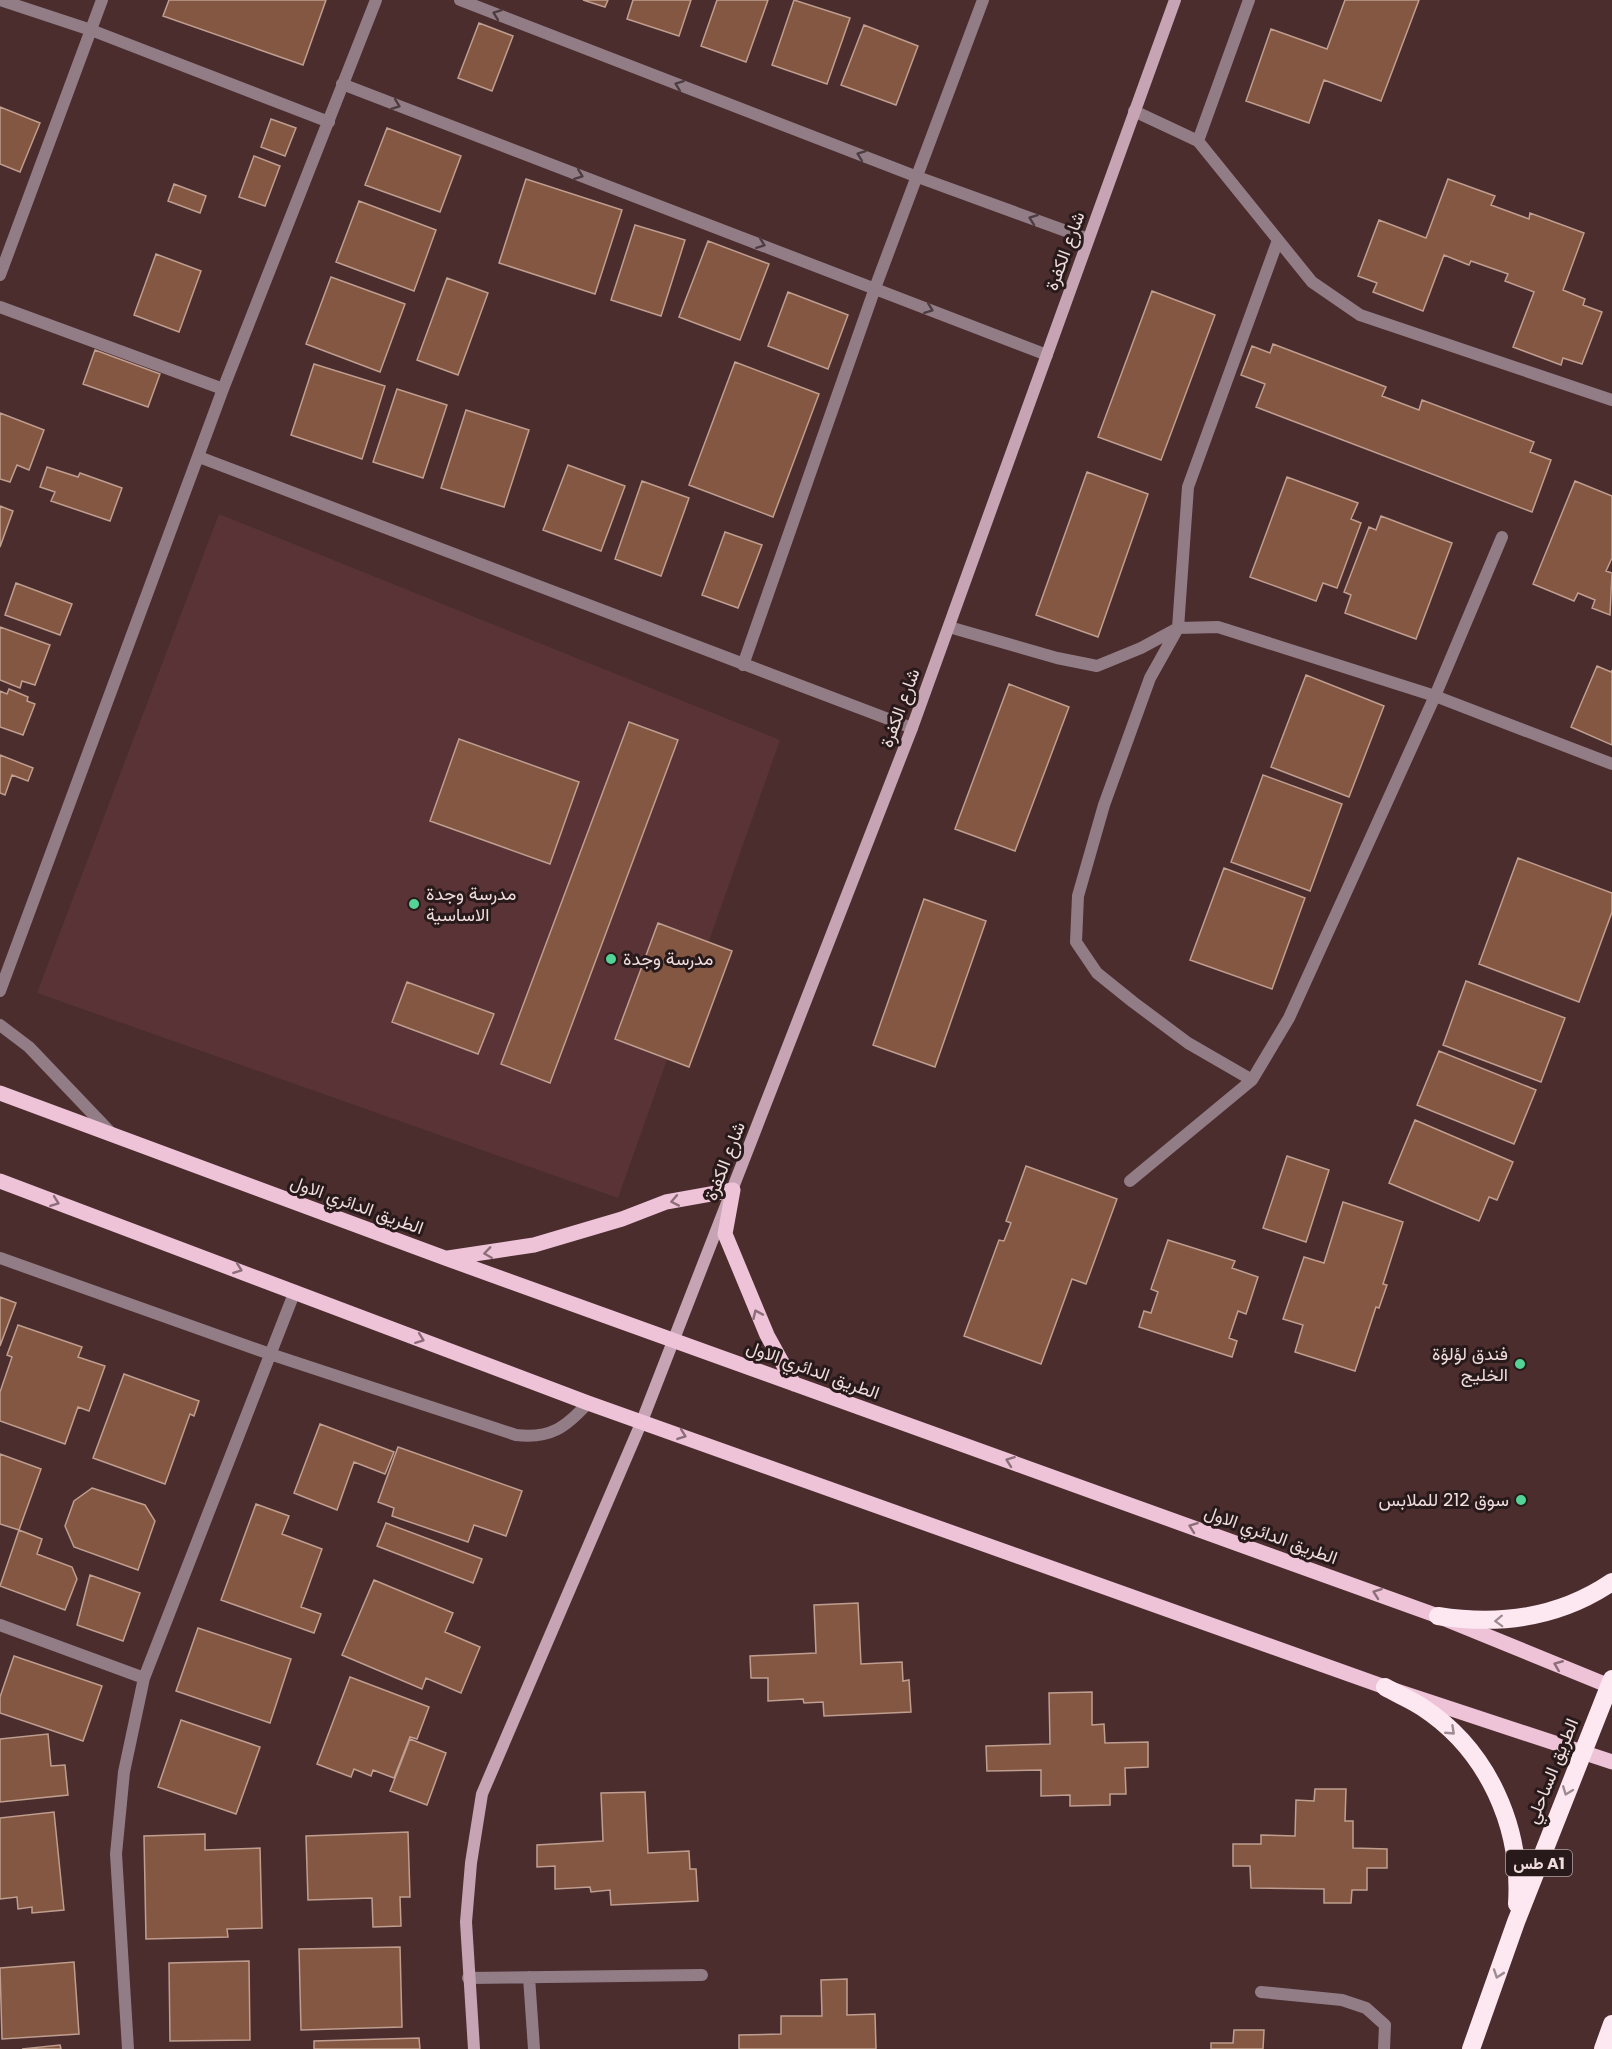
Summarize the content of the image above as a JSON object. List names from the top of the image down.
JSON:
{
  "streets": {
    "highway": ["الطريق الساحلي", "طس A1"],
    "main road": ["الطريق الدائري الاول"],
    "street": ["شارع الكفرة"]
  },
  "crossings": [
    ["شارع الكفرة", "الطريق الدائري الاول"],
    ["الطريق الدائري الاول", "الطريق الساحلي"]
  ],
  "one_way": ["الطريق الساحلي"],
  "places": [
    "مدرسة وجدة الاساسية",
    "مدرسة وجدة",
    "فندق لؤلؤة الخليج",
    "سوق 212 للملابس"
  ]
}
